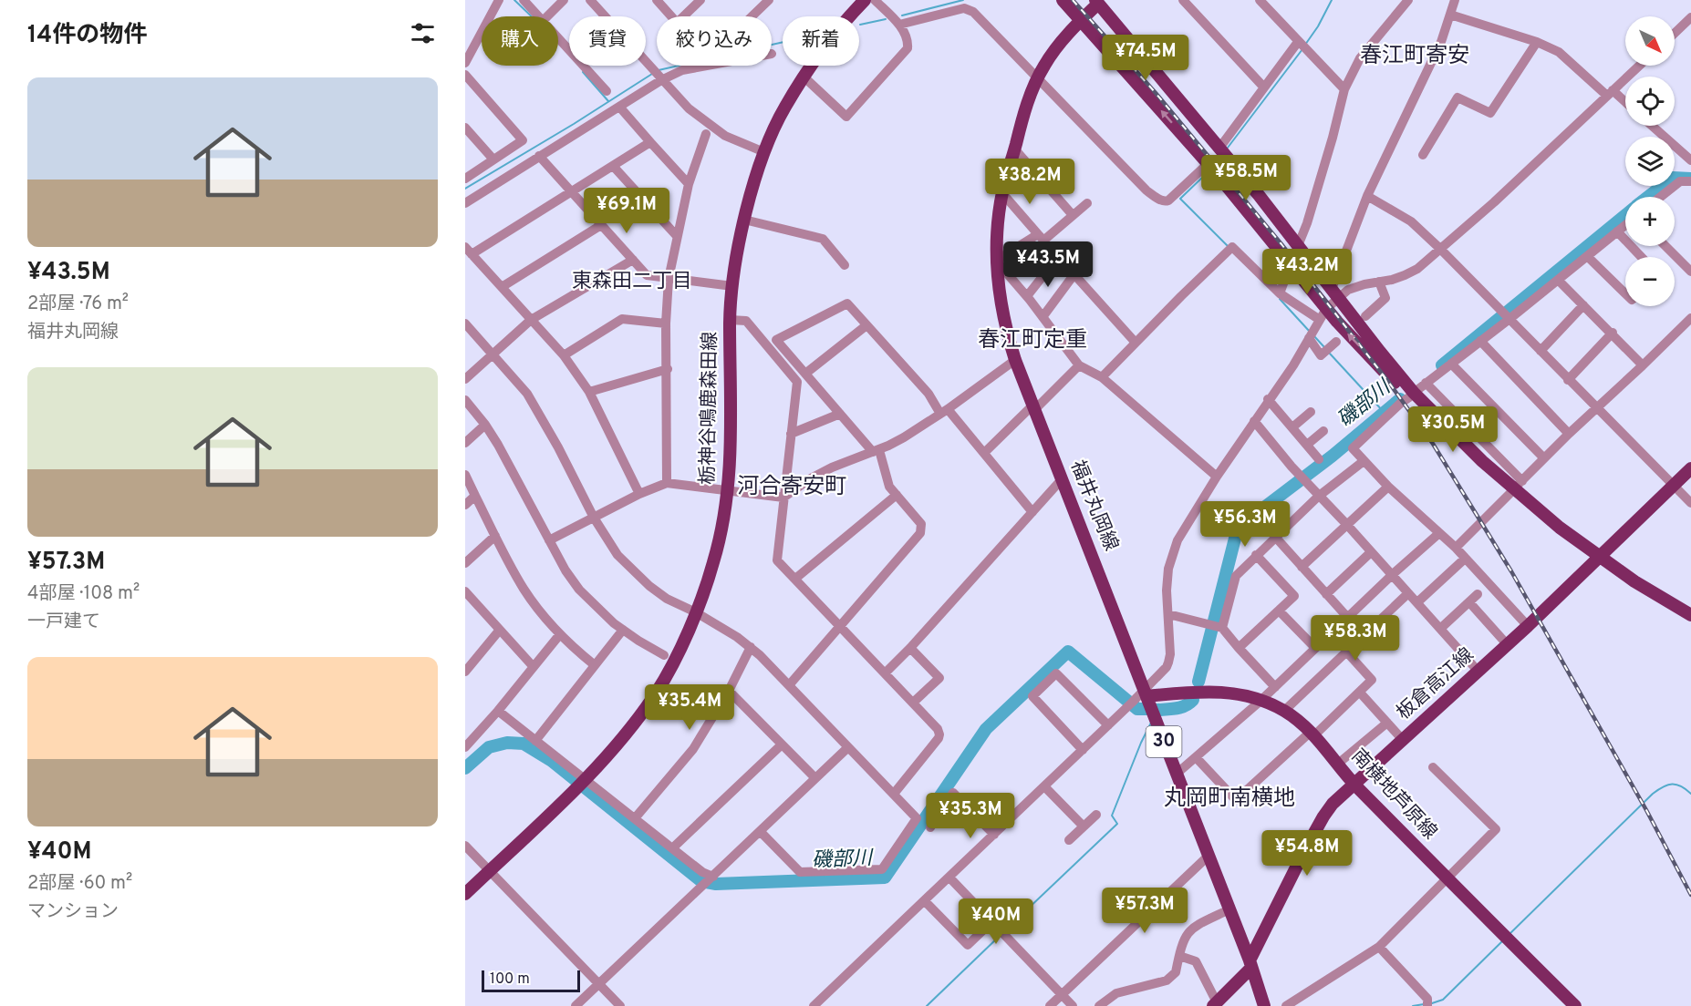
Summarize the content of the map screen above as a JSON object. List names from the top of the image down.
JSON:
{
  "streets": {
    "main road": [
      "栃神谷鳴鹿森田線",
      "福井丸岡線",
      "板倉高江線",
      "30",
      "南横地芦原線"
    ]
  },
  "crossings": [
    ["福井丸岡線", "板倉高江線"],
    ["福井丸岡線", "南横地芦原線"],
    ["板倉高江線", "南横地芦原線"]
  ],
  "districts": [
    "春江町寄安",
    "東森田二丁目",
    "春江町定重",
    "河合寄安町",
    "丸岡町南横地"
  ],
  "water": ["磯部川"],
  "scale_bar": "100 m",
  "north": "bottom right",
  "page": {
    "heading": "14件の物件",
    "map_buttons": ["+", "−"],
    "chip": [
      "購入",
      "賃貸",
      "絞り込み",
      "新着"
    ],
    "price": [
      "¥74.5M",
      "¥58.5M",
      "¥38.2M",
      "¥69.1M",
      "¥43.5M",
      "¥43.2M",
      "¥30.5M",
      "¥56.3M",
      "¥58.3M",
      "¥35.4M",
      "¥35.3M",
      "¥54.8M",
      "¥57.3M",
      "¥40M"
    ],
    "list": [
      {
        "name": "¥43.5M",
        "note": "2部屋 · 76 m² · 福井丸岡線"
      },
      {
        "name": "¥57.3M",
        "note": "4部屋 · 108 m² · 一戸建て"
      },
      {
        "name": "¥40M",
        "note": "2部屋 · 60 m² · マンション"
      }
    ],
    "scale": "100 m"
  }
}
